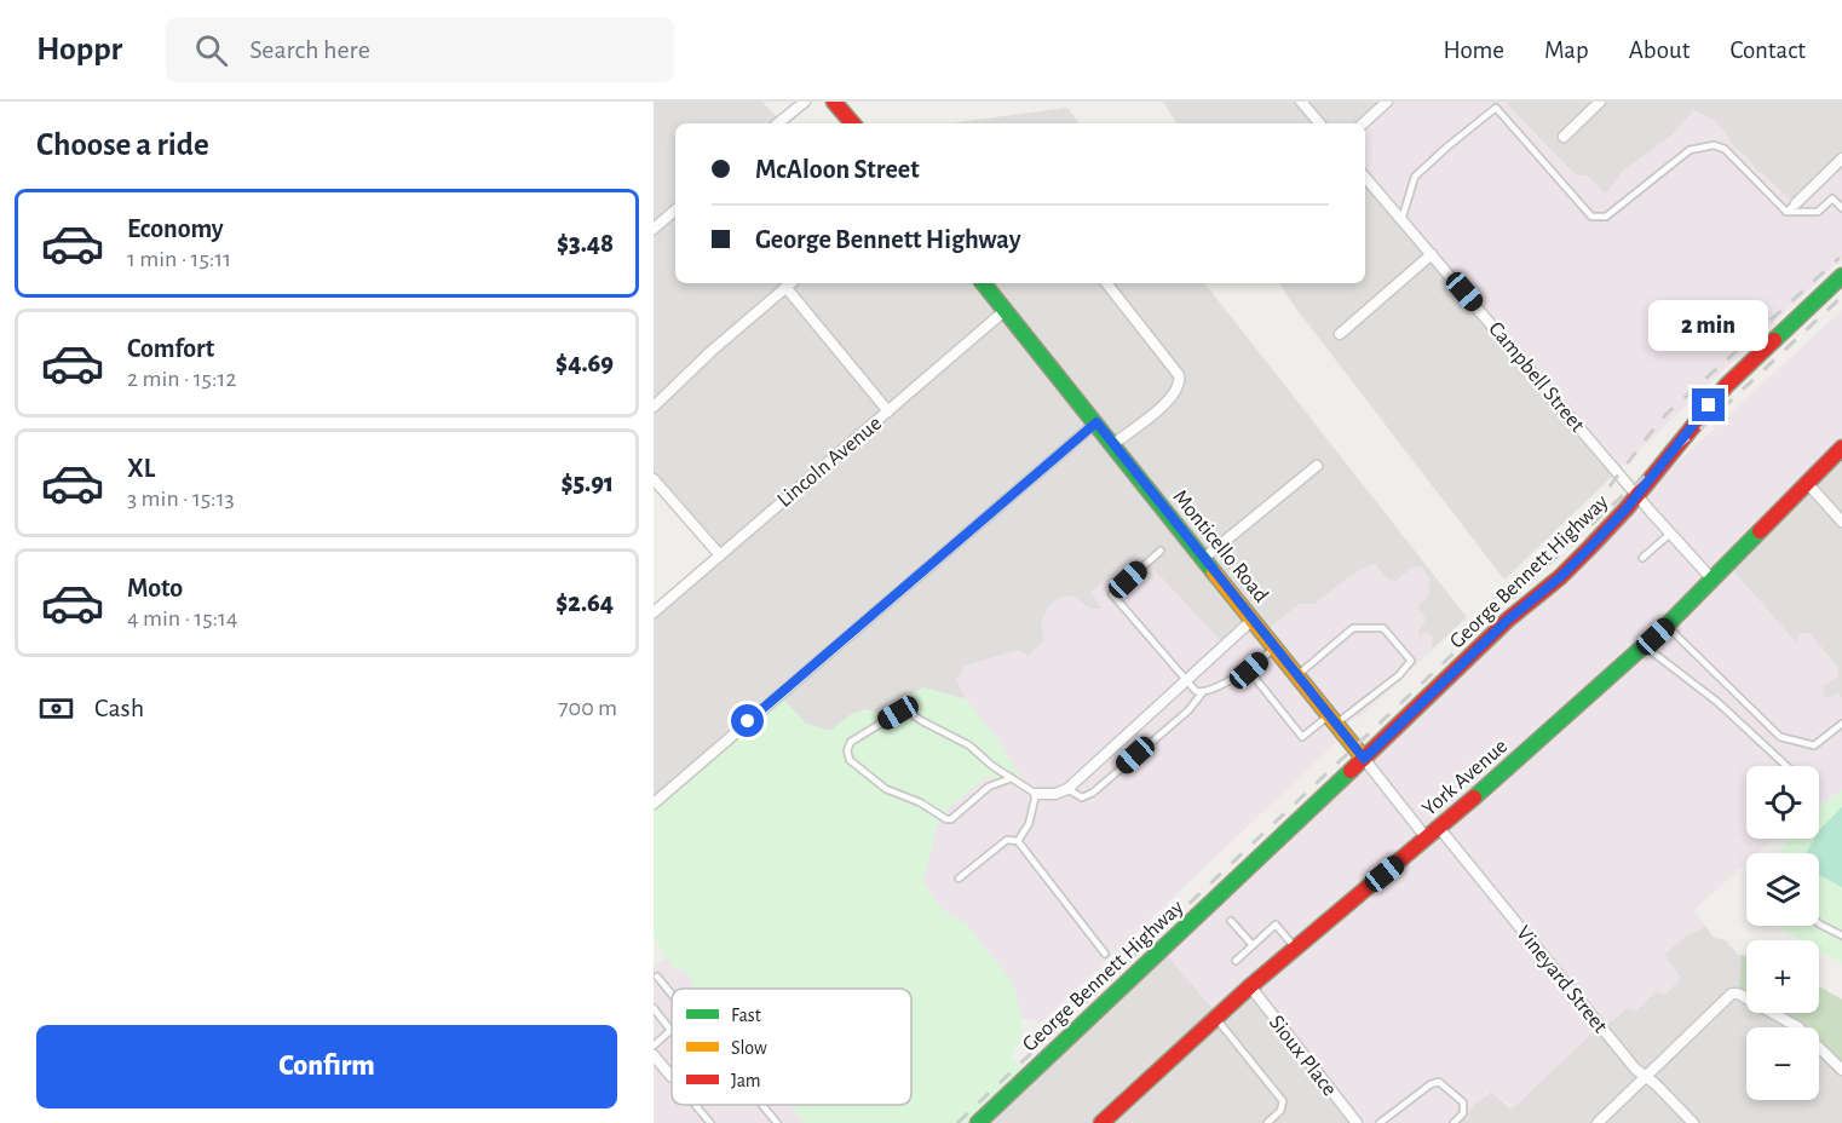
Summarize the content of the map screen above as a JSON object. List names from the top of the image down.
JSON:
{
  "streets": {
    "street": [
      "Campbell Street",
      "Lincoln Avenue",
      "Monticello Road",
      "George Bennett Highway",
      "York Avenue",
      "Vineyard Street",
      "Sioux Place"
    ]
  },
  "crossings": [
    ["Campbell Street", "George Bennett Highway"],
    ["Campbell Street", "York Avenue"],
    ["Lincoln Avenue", "Monticello Road"],
    ["Monticello Road", "George Bennett Highway"],
    ["Monticello Road", "York Avenue"],
    ["York Avenue", "Vineyard Street"],
    ["York Avenue", "Sioux Place"]
  ],
  "legend": ["Fast", "Slow", "Jam"],
  "page": {
    "header": "Hoppr",
    "search": "Search here",
    "nav": [
      "Home",
      "Map",
      "About",
      "Contact"
    ],
    "heading": "Choose a ride",
    "banner": ["McAloon Street", "George Bennett Highway"],
    "list": [
      {
        "name": "Economy",
        "note": "1 min · 15:11",
        "value": "$3.48"
      },
      {
        "name": "Comfort",
        "note": "2 min · 15:12",
        "value": "$4.69"
      },
      {
        "name": "XL",
        "note": "3 min · 15:13",
        "value": "$5.91"
      },
      {
        "name": "Moto",
        "note": "4 min · 15:14",
        "value": "$2.64"
      }
    ],
    "bubble": "2 min",
    "pay": ["Cash", "700 m"],
    "map_buttons": ["+", "−"],
    "buttons": "Confirm"
  }
}
